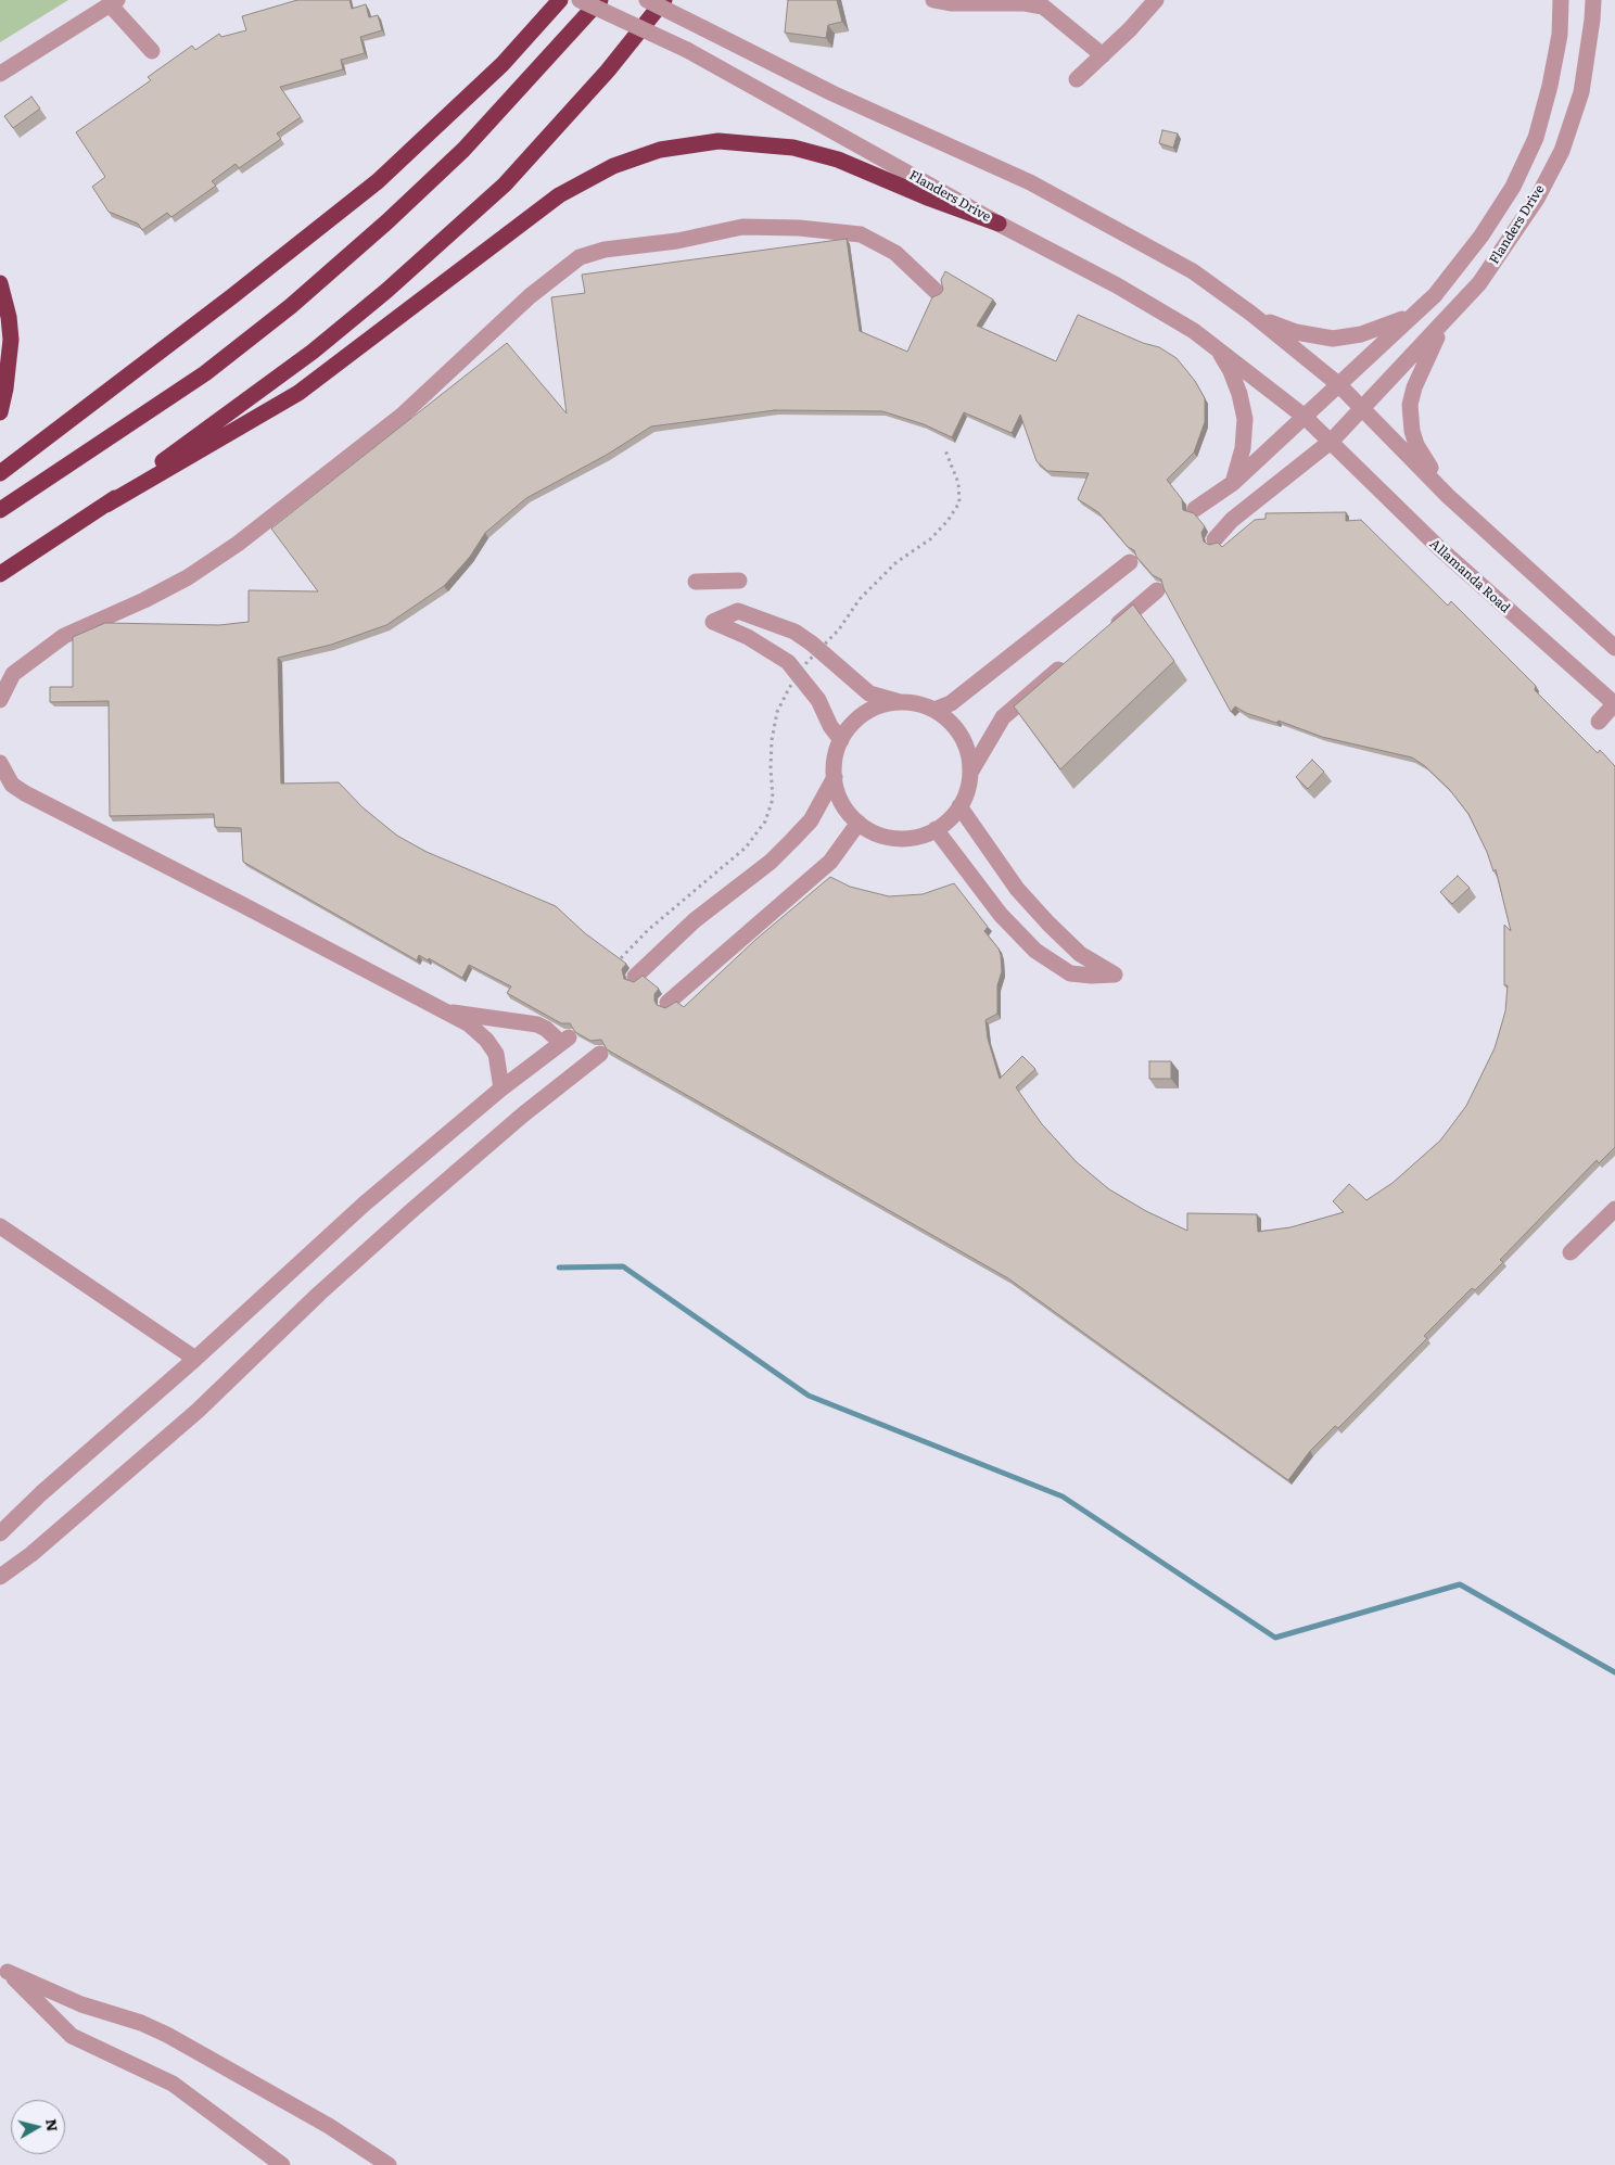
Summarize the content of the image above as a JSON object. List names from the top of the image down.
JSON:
{
  "streets": {
    "street": ["Flanders Drive", "Allamanda Road"]
  },
  "crossings": [
    ["Flanders Drive", "Allamanda Road"]
  ],
  "north": "right"
}
